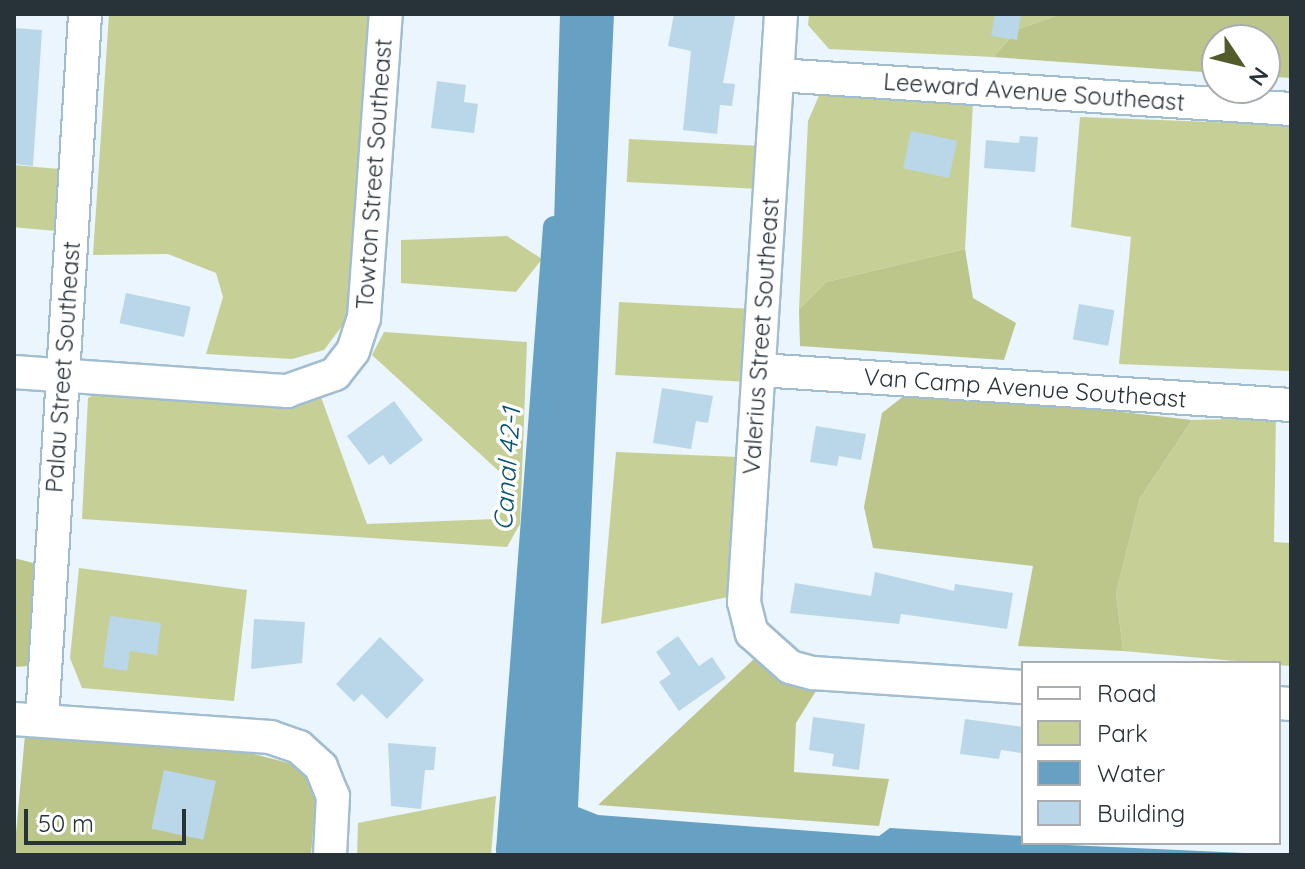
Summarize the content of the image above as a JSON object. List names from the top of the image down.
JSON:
{
  "streets": {
    "street": [
      "Leeward Avenue Southeast",
      "Towton Street Southeast",
      "Valerius Street Southeast",
      "Palau Street Southeast",
      "Van Camp Avenue Southeast"
    ]
  },
  "crossings": [
    ["Leeward Avenue Southeast", "Valerius Street Southeast"],
    ["Towton Street Southeast", "Palau Street Southeast"],
    ["Valerius Street Southeast", "Van Camp Avenue Southeast"]
  ],
  "water": ["Canal 42-1"],
  "legend": [
    "Road",
    "Park",
    "Water",
    "Building"
  ],
  "scale_bar": "50 m",
  "north": "bottom right"
}
